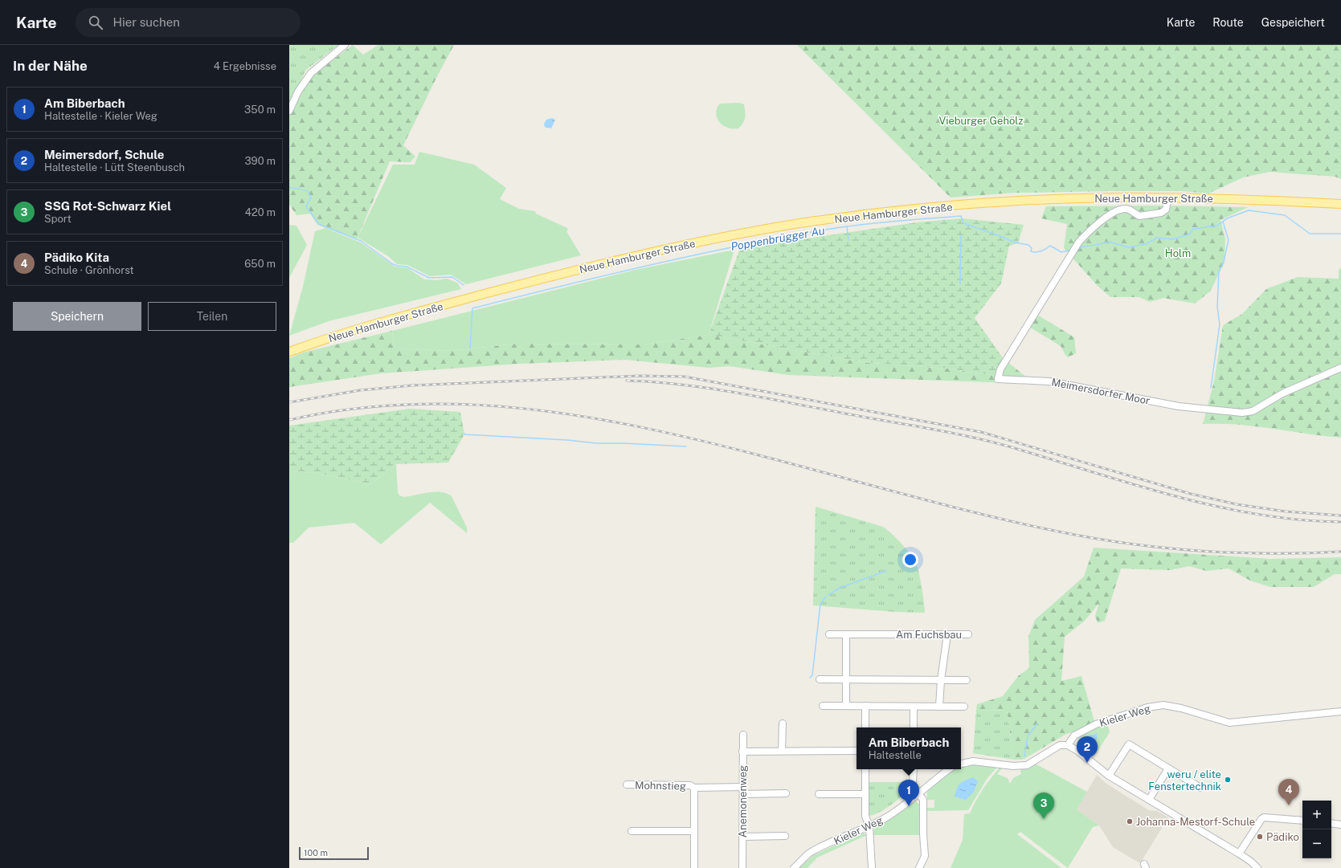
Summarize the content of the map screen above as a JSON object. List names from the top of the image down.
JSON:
{
  "streets": {
    "main road": ["Neue Hamburger Straße"],
    "street": [
      "Meimersdorfer Moor",
      "Am Fuchsbau",
      "Kieler Weg",
      "Mohnstieg",
      "Anemonenweg"
    ]
  },
  "crossings": [
    ["Neue Hamburger Straße", "Meimersdorfer Moor"],
    ["Mohnstieg", "Anemonenweg"]
  ],
  "water": ["Poppenbrügger Au"],
  "parks": ["Vieburger Gehölz", "Holm"],
  "places": ["weru / elite Fenstertechnik", "Johanna-Mestorf-Schule", "Pädiko"],
  "scale_bar": "100 m",
  "page": {
    "header": "Karte",
    "search": "Hier suchen",
    "nav": ["Karte", "Route", "Gespeichert"],
    "heading": ["In der Nähe", "4 Ergebnisse"],
    "list": [
      {
        "mark": "1",
        "name": "Am Biberbach",
        "note": "Haltestelle · Kieler Weg",
        "value": "350 m"
      },
      {
        "mark": "2",
        "name": "Meimersdorf, Schule",
        "note": "Haltestelle · Lütt Steenbusch",
        "value": "390 m"
      },
      {
        "mark": "3",
        "name": "SSG Rot-Schwarz Kiel",
        "note": "Sport",
        "value": "420 m"
      },
      {
        "mark": "4",
        "name": "Pädiko Kita",
        "note": "Schule · Grönhorst",
        "value": "650 m"
      }
    ],
    "buttons": ["Speichern", "Teilen"],
    "popup": ["Am Biberbach", "Haltestelle"],
    "pins": [
      "2",
      "4",
      "1",
      "3"
    ],
    "map_buttons": ["+", "−"],
    "scale": "100 m"
  }
}
